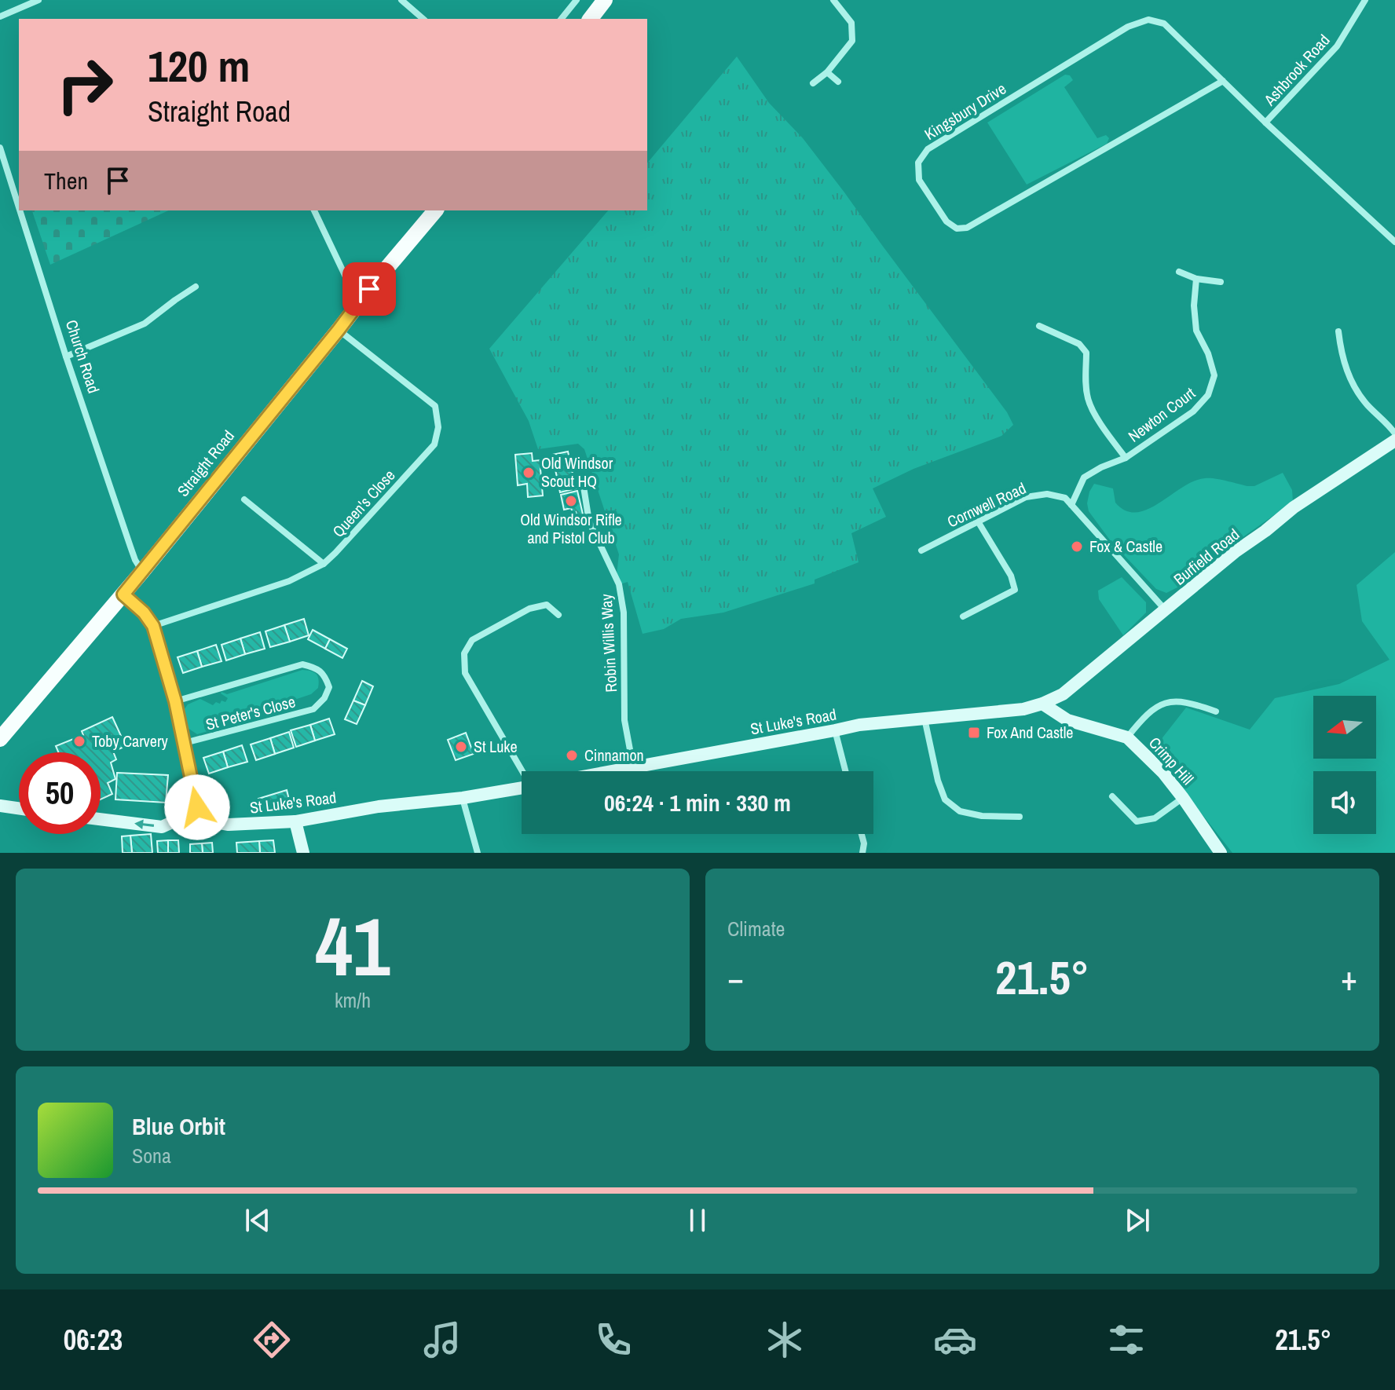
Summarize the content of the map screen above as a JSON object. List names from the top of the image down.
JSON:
{
  "streets": {
    "main road": [
      "Straight Road",
      "Burfield Road",
      "St Luke's Road",
      "Crimp Hill"
    ],
    "street": [
      "Ashbrook Road",
      "Kingsbury Drive",
      "Church Road",
      "Newton Court",
      "Queen's Close",
      "Cornwell Road",
      "Robin Willis Way",
      "St Peter's Close"
    ]
  },
  "crossings": [
    ["Ashbrook Road", "Kingsbury Drive"],
    ["Church Road", "Straight Road"],
    ["Newton Court", "Cornwell Road"],
    ["Straight Road", "Queen's Close"],
    ["Cornwell Road", "Burfield Road"],
    ["Burfield Road", "St Luke's Road"],
    ["Burfield Road", "Crimp Hill"],
    ["Robin Willis Way", "St Luke's Road"],
    ["St Luke's Road", "Crimp Hill"]
  ],
  "places": {
    "other": [
      "Old Windsor Scout HQ",
      "Old Windsor Rifle and Pistol Club",
      "Fox & Castle",
      "Toby Carvery",
      "St Luke",
      "Cinnamon"
    ],
    "transit": ["Fox And Castle"]
  },
  "north": "left",
  "page": {
    "turn": ["120 m", "Straight Road"],
    "then": "Then",
    "limit": "50",
    "trip": "06:24 · 1 min · 330 m",
    "tile": [
      ["41", "km/h"],
      "Climate"
    ],
    "heat": ["−", "21.5°", "+"],
    "song": ["Blue Orbit", "Sona"],
    "tabs": ["06:23", "21.5°"]
  }
}
